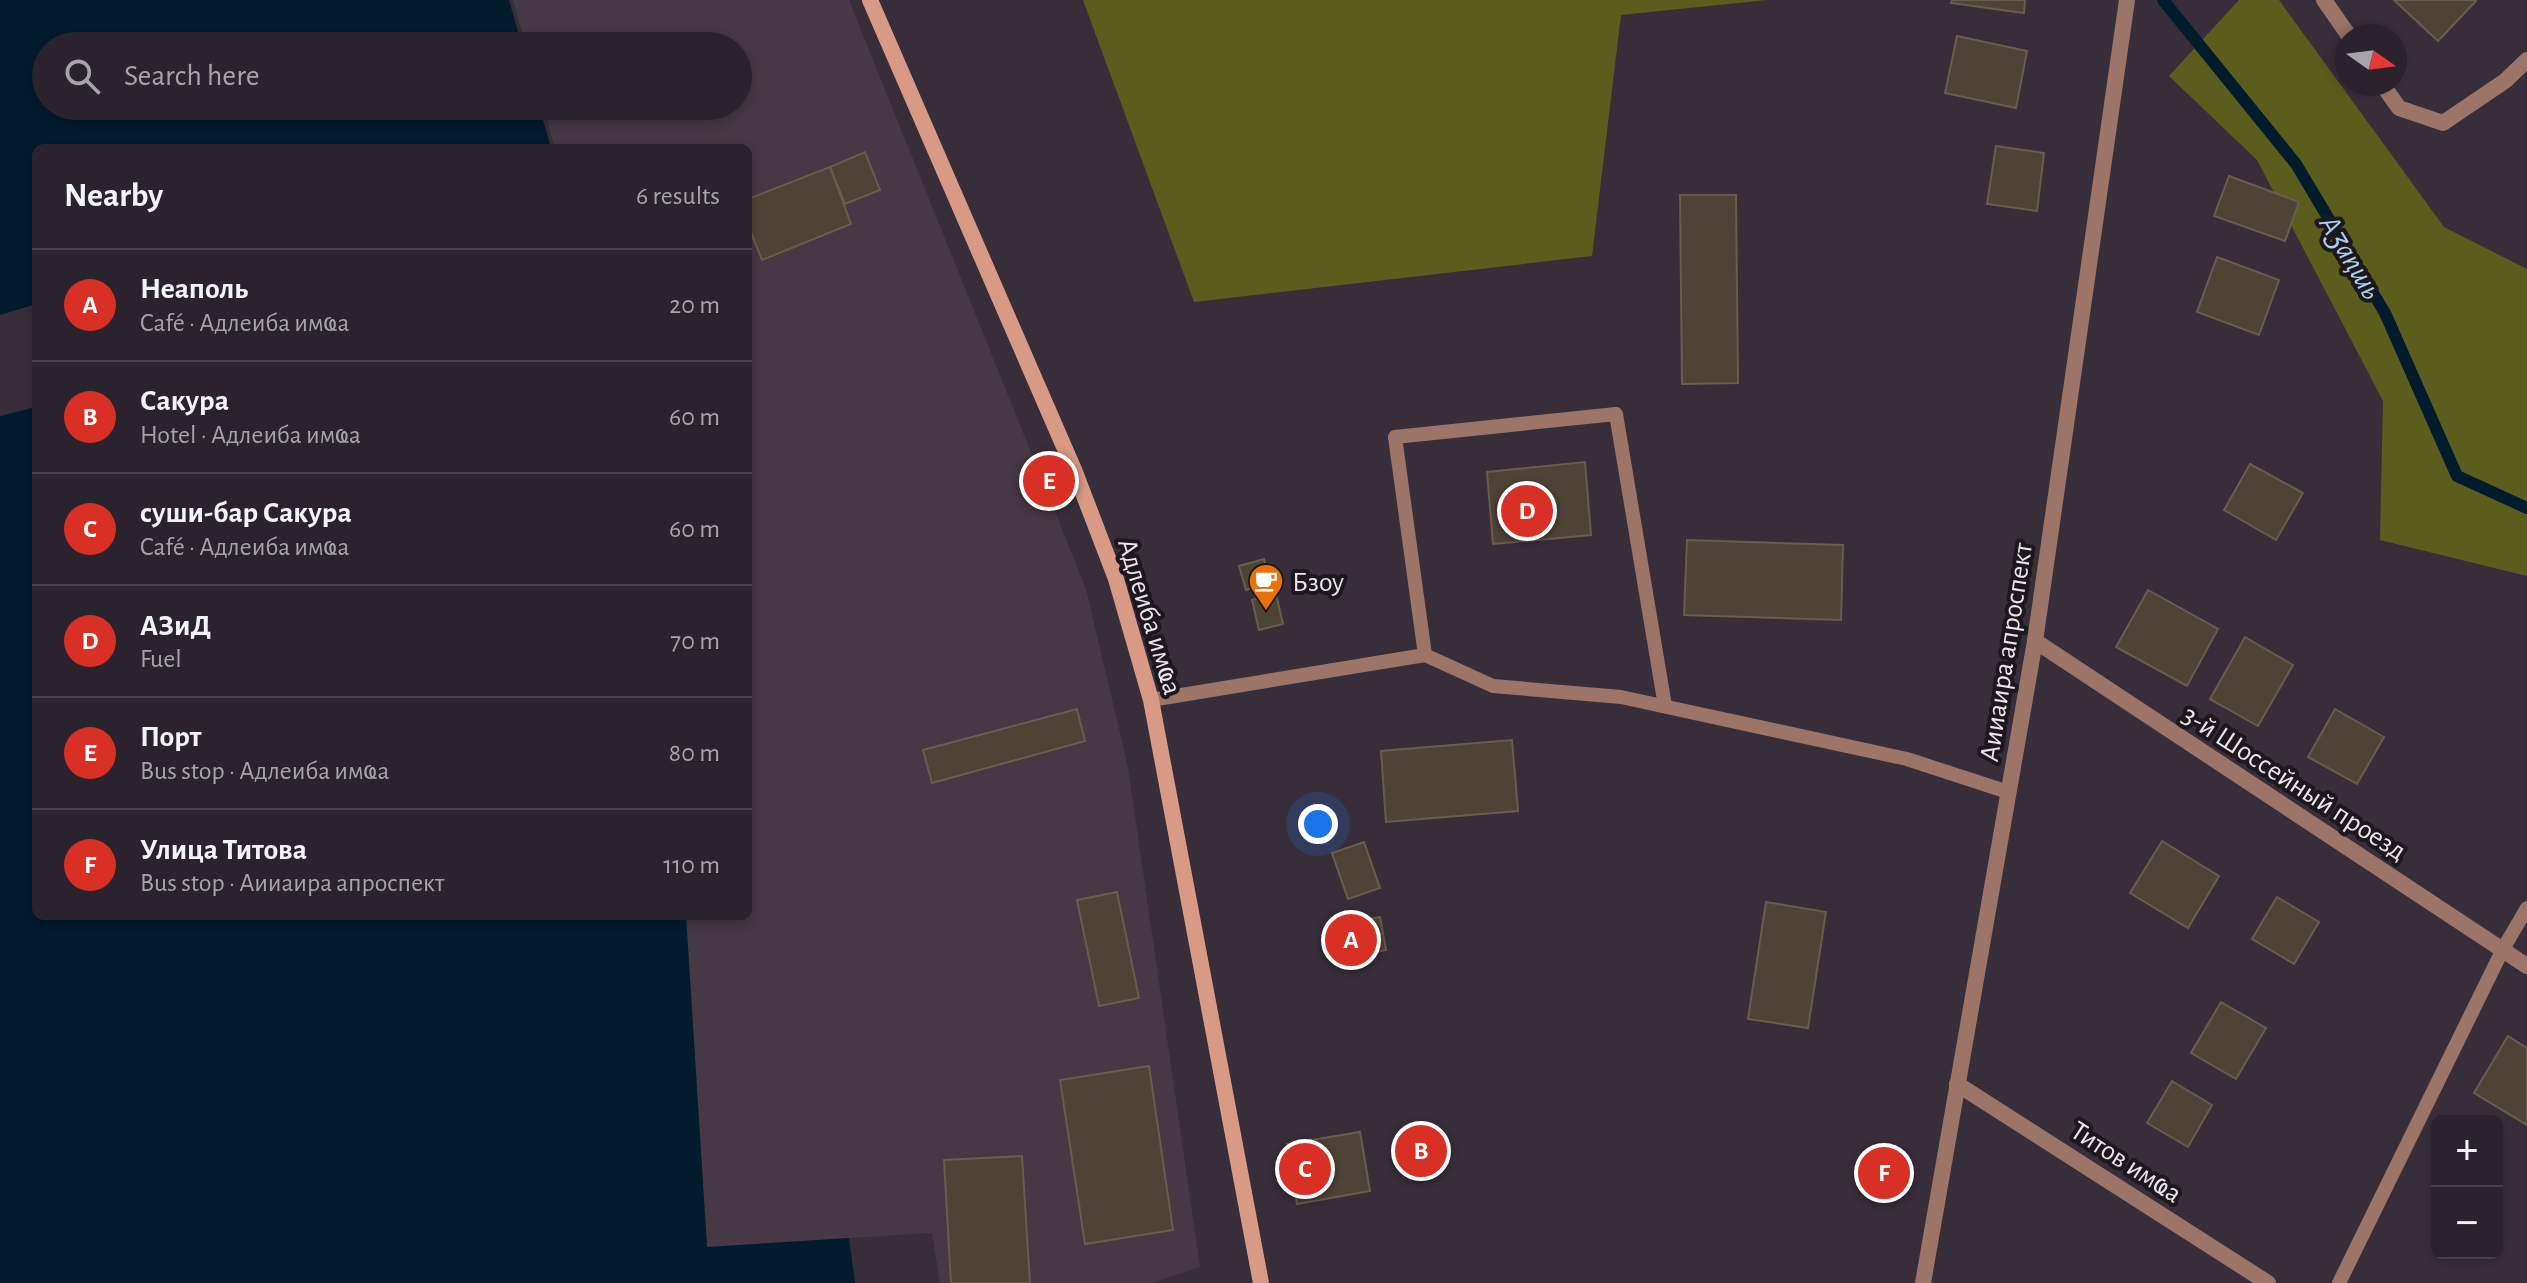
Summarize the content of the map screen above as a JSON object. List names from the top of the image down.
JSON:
{
  "streets": {
    "main road": ["Адлеиба имҩа"],
    "street": ["Аииаира апроспект", "3-й Шоссейный проезд", "Титов имҩа"]
  },
  "crossings": [
    ["Аииаира апроспект", "3-й Шоссейный проезд"],
    ["Аииаира апроспект", "Титов имҩа"]
  ],
  "water": ["Аӡаԥшь"],
  "places": {
    "cafe": ["Бзоу"]
  },
  "north": "right",
  "page": {
    "search": "Search here",
    "heading": ["Nearby", "6 results"],
    "list": [
      {
        "mark": "A",
        "name": "Неаполь",
        "note": "Café · Адлеиба имҩа",
        "value": "20 m"
      },
      {
        "mark": "B",
        "name": "Сакура",
        "note": "Hotel · Адлеиба имҩа",
        "value": "60 m"
      },
      {
        "mark": "C",
        "name": "суши-бар Сакура",
        "note": "Café · Адлеиба имҩа",
        "value": "60 m"
      },
      {
        "mark": "D",
        "name": "АЗиД",
        "note": "Fuel",
        "value": "70 m"
      },
      {
        "mark": "E",
        "name": "Порт",
        "note": "Bus stop · Адлеиба имҩа",
        "value": "80 m"
      },
      {
        "mark": "F",
        "name": "Улица Титова",
        "note": "Bus stop · Аииаира апроспект",
        "value": "110 m"
      }
    ],
    "pins": [
      "E",
      "D",
      "A",
      "B",
      "C",
      "F"
    ],
    "map_buttons": ["+", "−"]
  }
}
